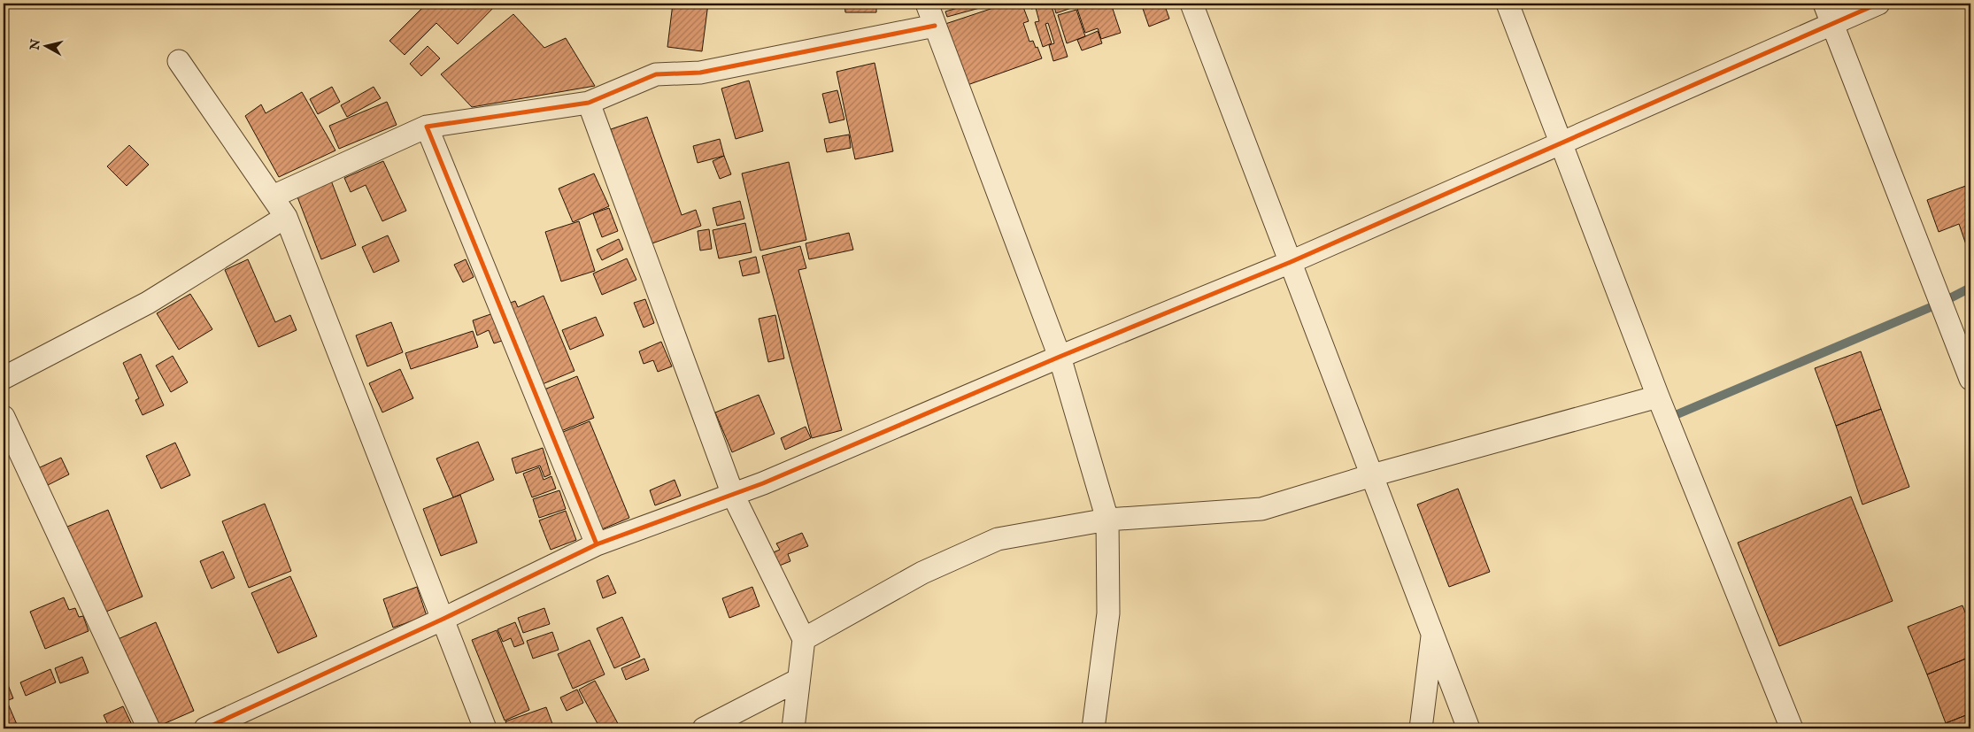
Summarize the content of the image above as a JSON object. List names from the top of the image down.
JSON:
{
  "north": "left"
}
